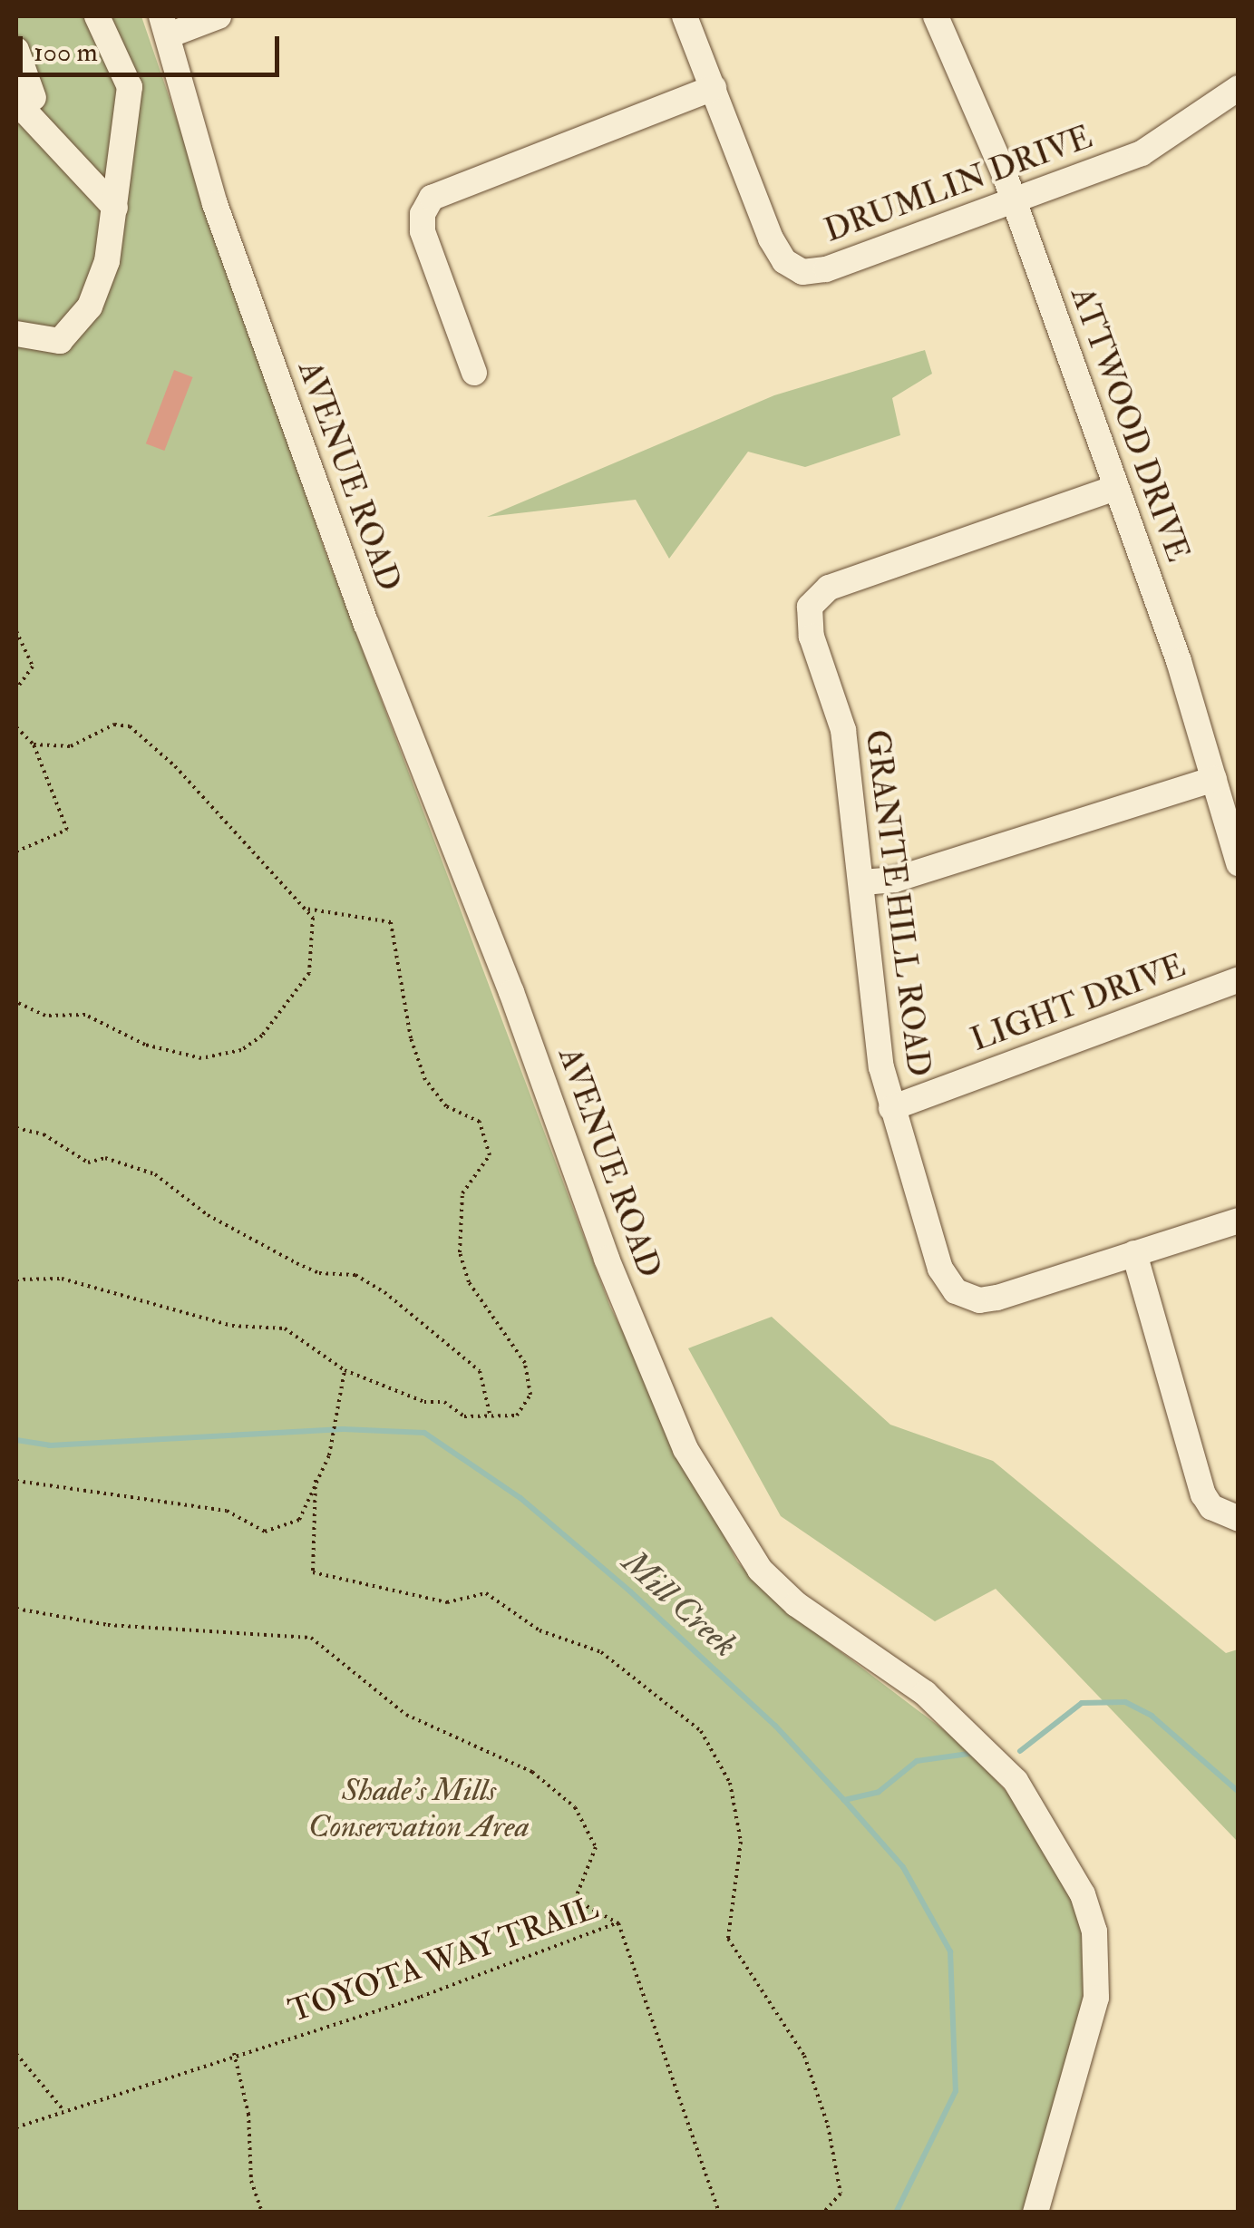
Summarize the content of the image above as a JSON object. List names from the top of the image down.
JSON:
{
  "streets": {
    "street": [
      "DRUMLIN DRIVE",
      "ATTWOOD DRIVE",
      "AVENUE ROAD",
      "GRANITE HILL ROAD",
      "LIGHT DRIVE"
    ],
    "path": ["TOYOTA WAY TRAIL"]
  },
  "crossings": [
    ["DRUMLIN DRIVE", "ATTWOOD DRIVE"],
    ["ATTWOOD DRIVE", "GRANITE HILL ROAD"],
    ["GRANITE HILL ROAD", "LIGHT DRIVE"]
  ],
  "water": ["Mill Creek"],
  "parks": ["Shade’s Mills Conservation Area"],
  "scale_bar": "100 m"
}
